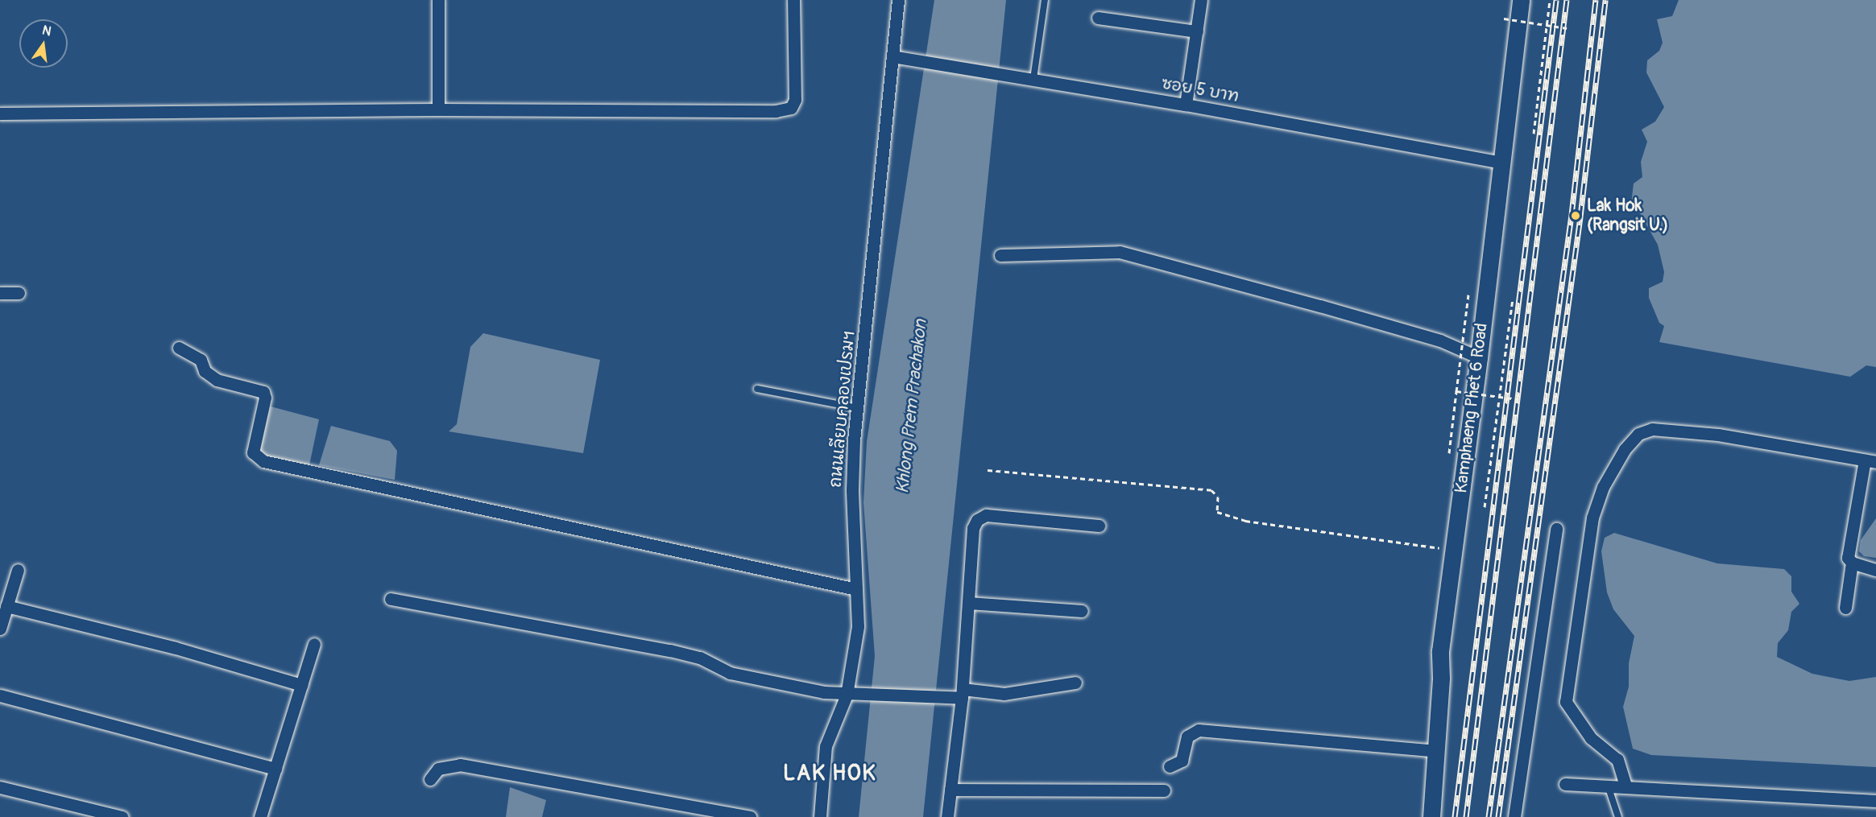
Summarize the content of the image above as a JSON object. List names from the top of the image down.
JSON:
{
  "streets": {
    "main road": ["Kamphaeng Phet 6 Road"],
    "street": ["ซอย 5 บาท", "ถนนเลียบคลองเปรมฯ"]
  },
  "crossings": [
    ["ซอย 5 บาท", "Kamphaeng Phet 6 Road"],
    ["ซอย 5 บาท", "ถนนเลียบคลองเปรมฯ"]
  ],
  "districts": ["LAK HOK"],
  "water": ["Khlong Prem Prachakon"],
  "places": ["Lak Hok (Rangsit U.)"],
  "north": "top"
}
